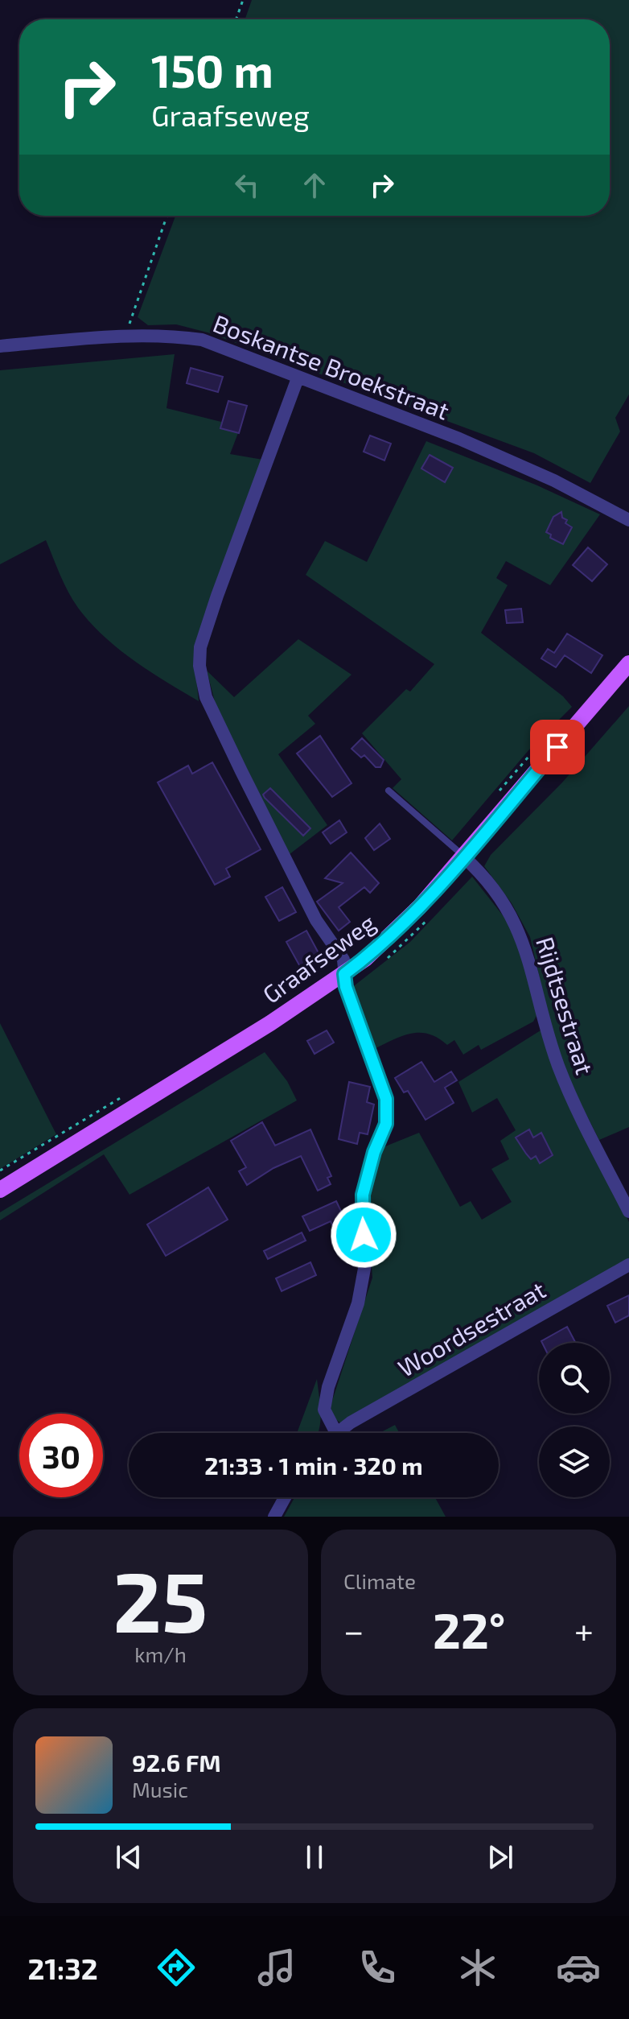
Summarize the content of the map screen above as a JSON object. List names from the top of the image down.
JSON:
{
  "streets": {
    "main road": ["Graafseweg"],
    "street": ["Boskantse Broekstraat", "Rijdtsestraat", "Woordsestraat"]
  },
  "crossings": [
    ["Graafseweg", "Rijdtsestraat"]
  ],
  "page": {
    "turn": ["150 m", "Graafseweg"],
    "limit": "30",
    "trip": "21:33 · 1 min · 320 m",
    "tile": [
      ["25", "km/h"],
      "Climate"
    ],
    "heat": ["−", "22°", "+"],
    "song": ["92.6 FM", "Music"],
    "tabs": "21:32"
  }
}
